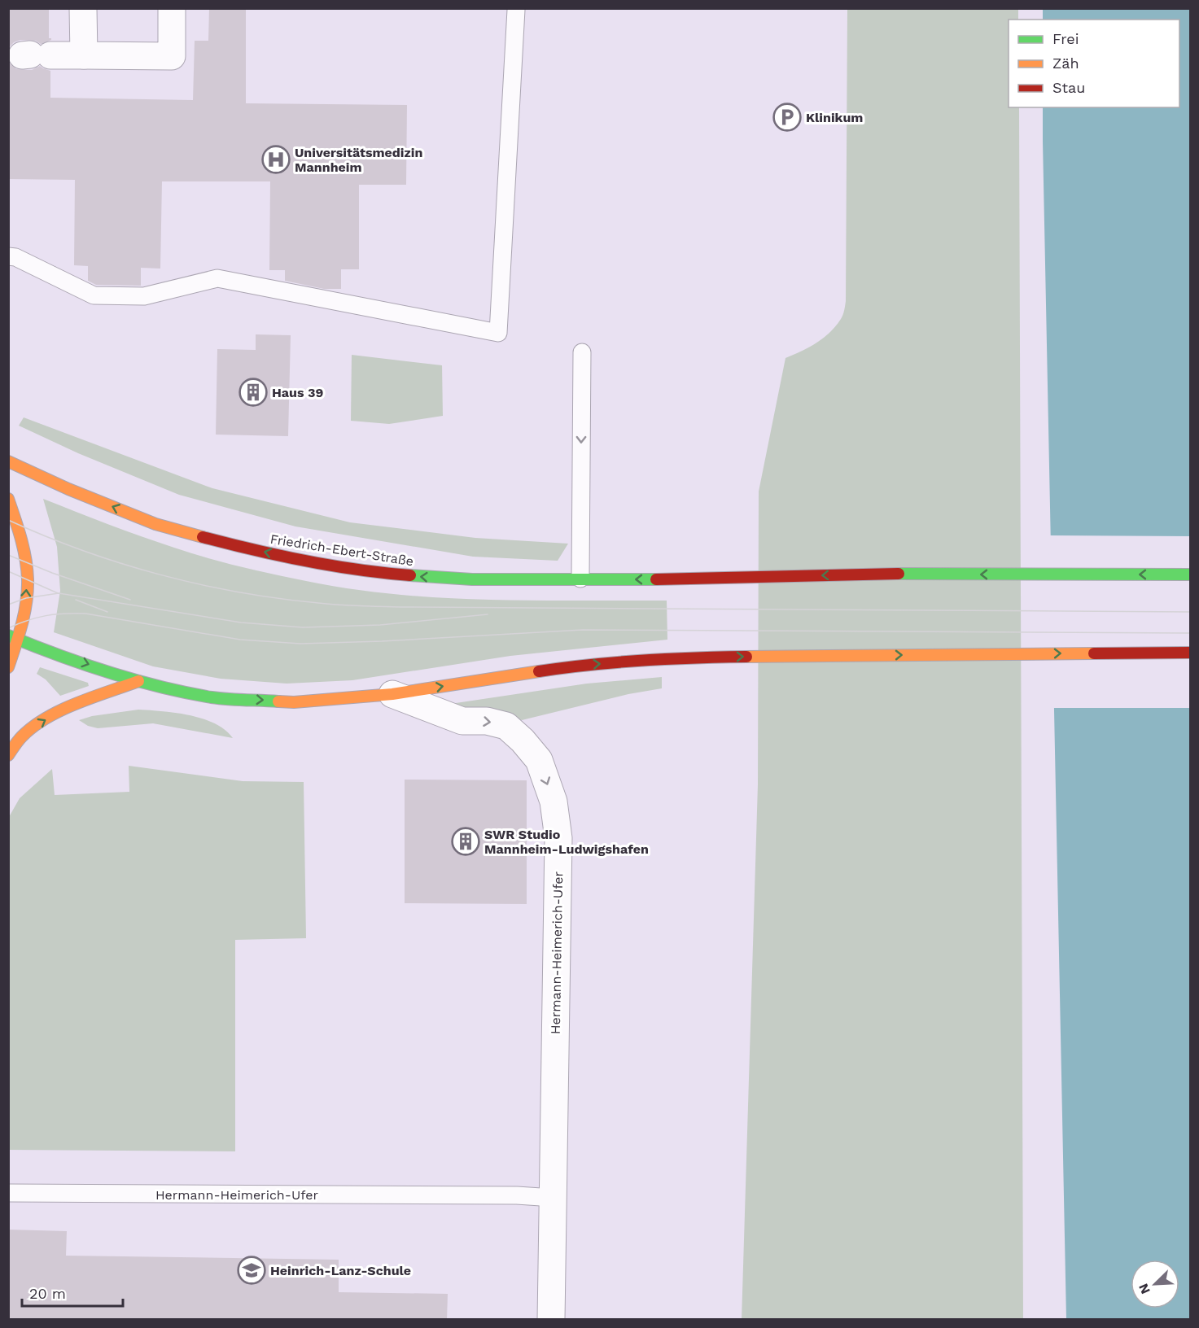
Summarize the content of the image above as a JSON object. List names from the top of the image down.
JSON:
{
  "streets": {
    "main road": ["Friedrich-Ebert-Straße"],
    "street": ["Hermann-Heimerich-Ufer"]
  },
  "one_way": ["Hermann-Heimerich-Ufer"],
  "places": {
    "parking": ["Klinikum"],
    "hospital": ["Universitätsmedizin Mannheim"],
    "building": ["Haus 39", "SWR Studio Mannheim-Ludwigshafen"],
    "school or university": ["Heinrich-Lanz-Schule"]
  },
  "legend": ["Frei", "Zäh", "Stau"],
  "scale_bar": "20 m",
  "north": "bottom left"
}
